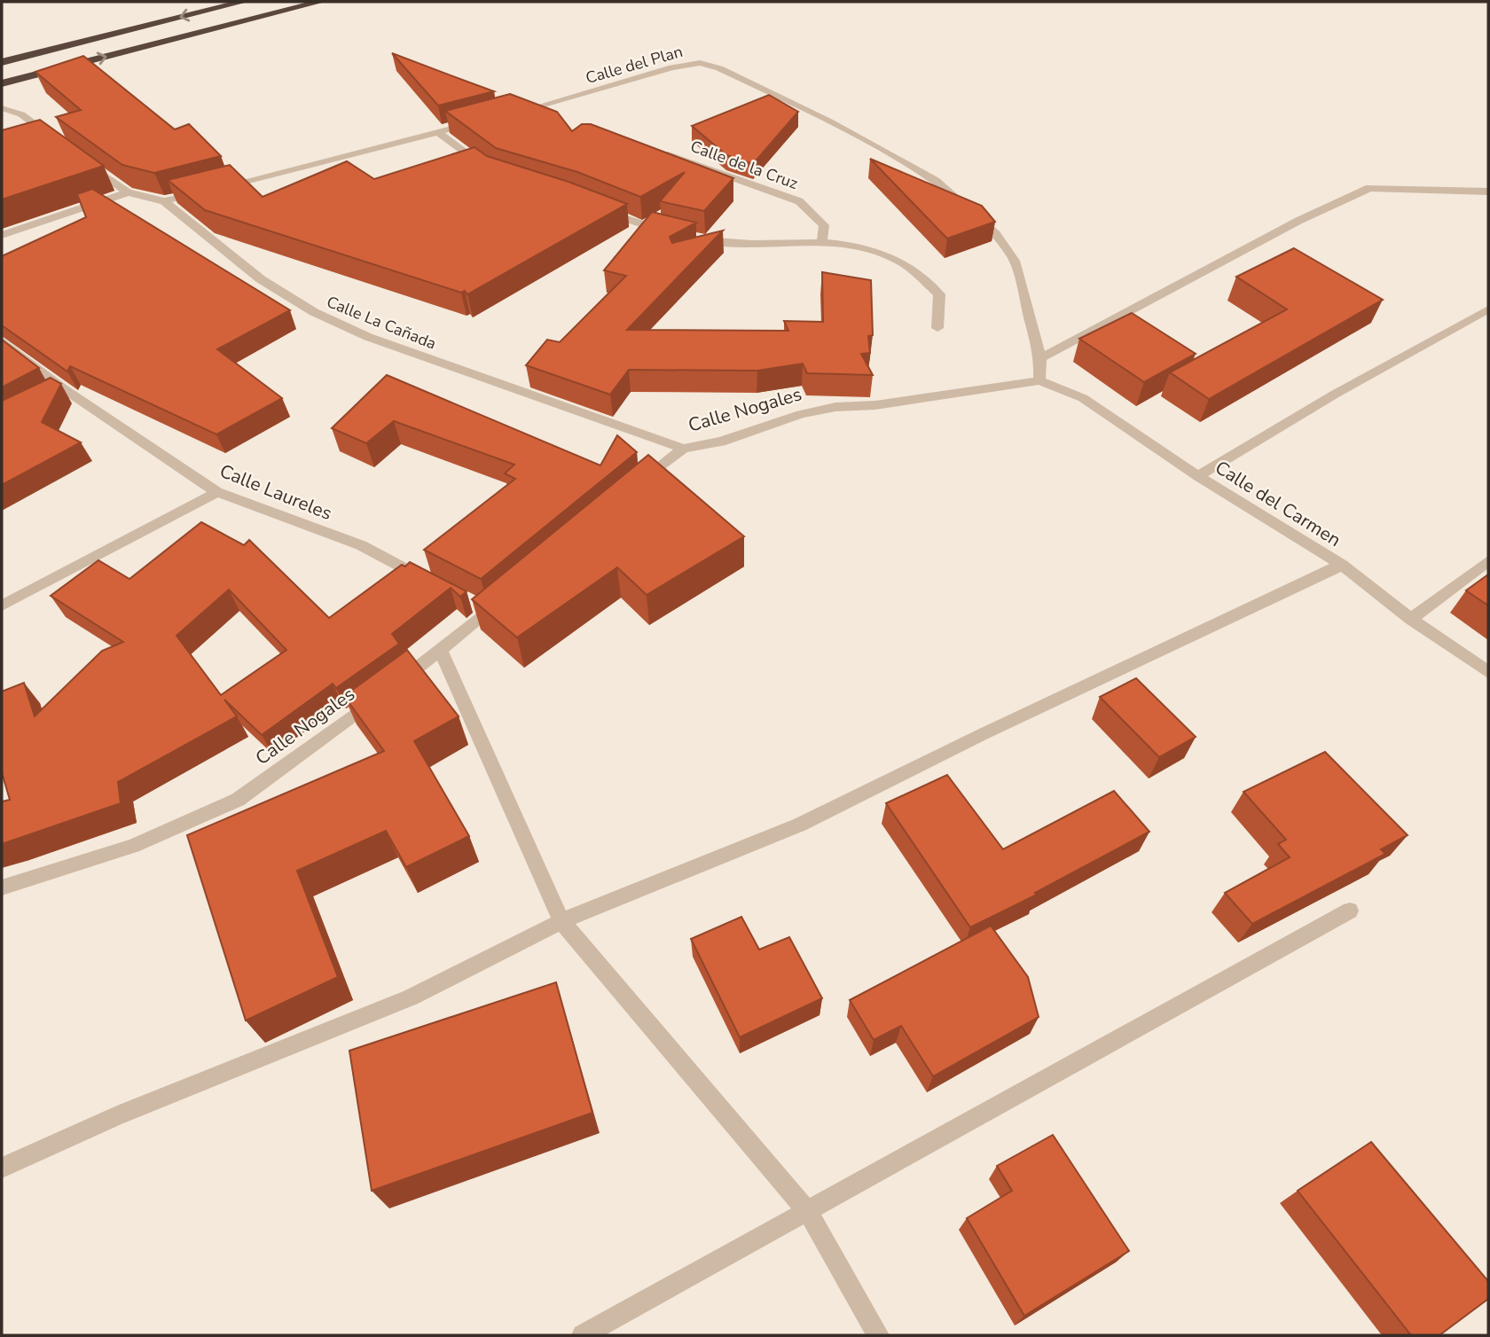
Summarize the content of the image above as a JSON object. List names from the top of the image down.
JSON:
{
  "streets": {
    "street": [
      "Calle del Plan",
      "Calle de la Cruz",
      "Calle La Cañada",
      "Calle Nogales",
      "Calle Laureles",
      "Calle del Carmen"
    ]
  },
  "crossings": [
    ["Calle del Plan", "Calle Nogales"],
    ["Calle del Plan", "Calle del Carmen"],
    ["Calle La Cañada", "Calle Nogales"],
    ["Calle Nogales", "Calle del Carmen"]
  ]
}
